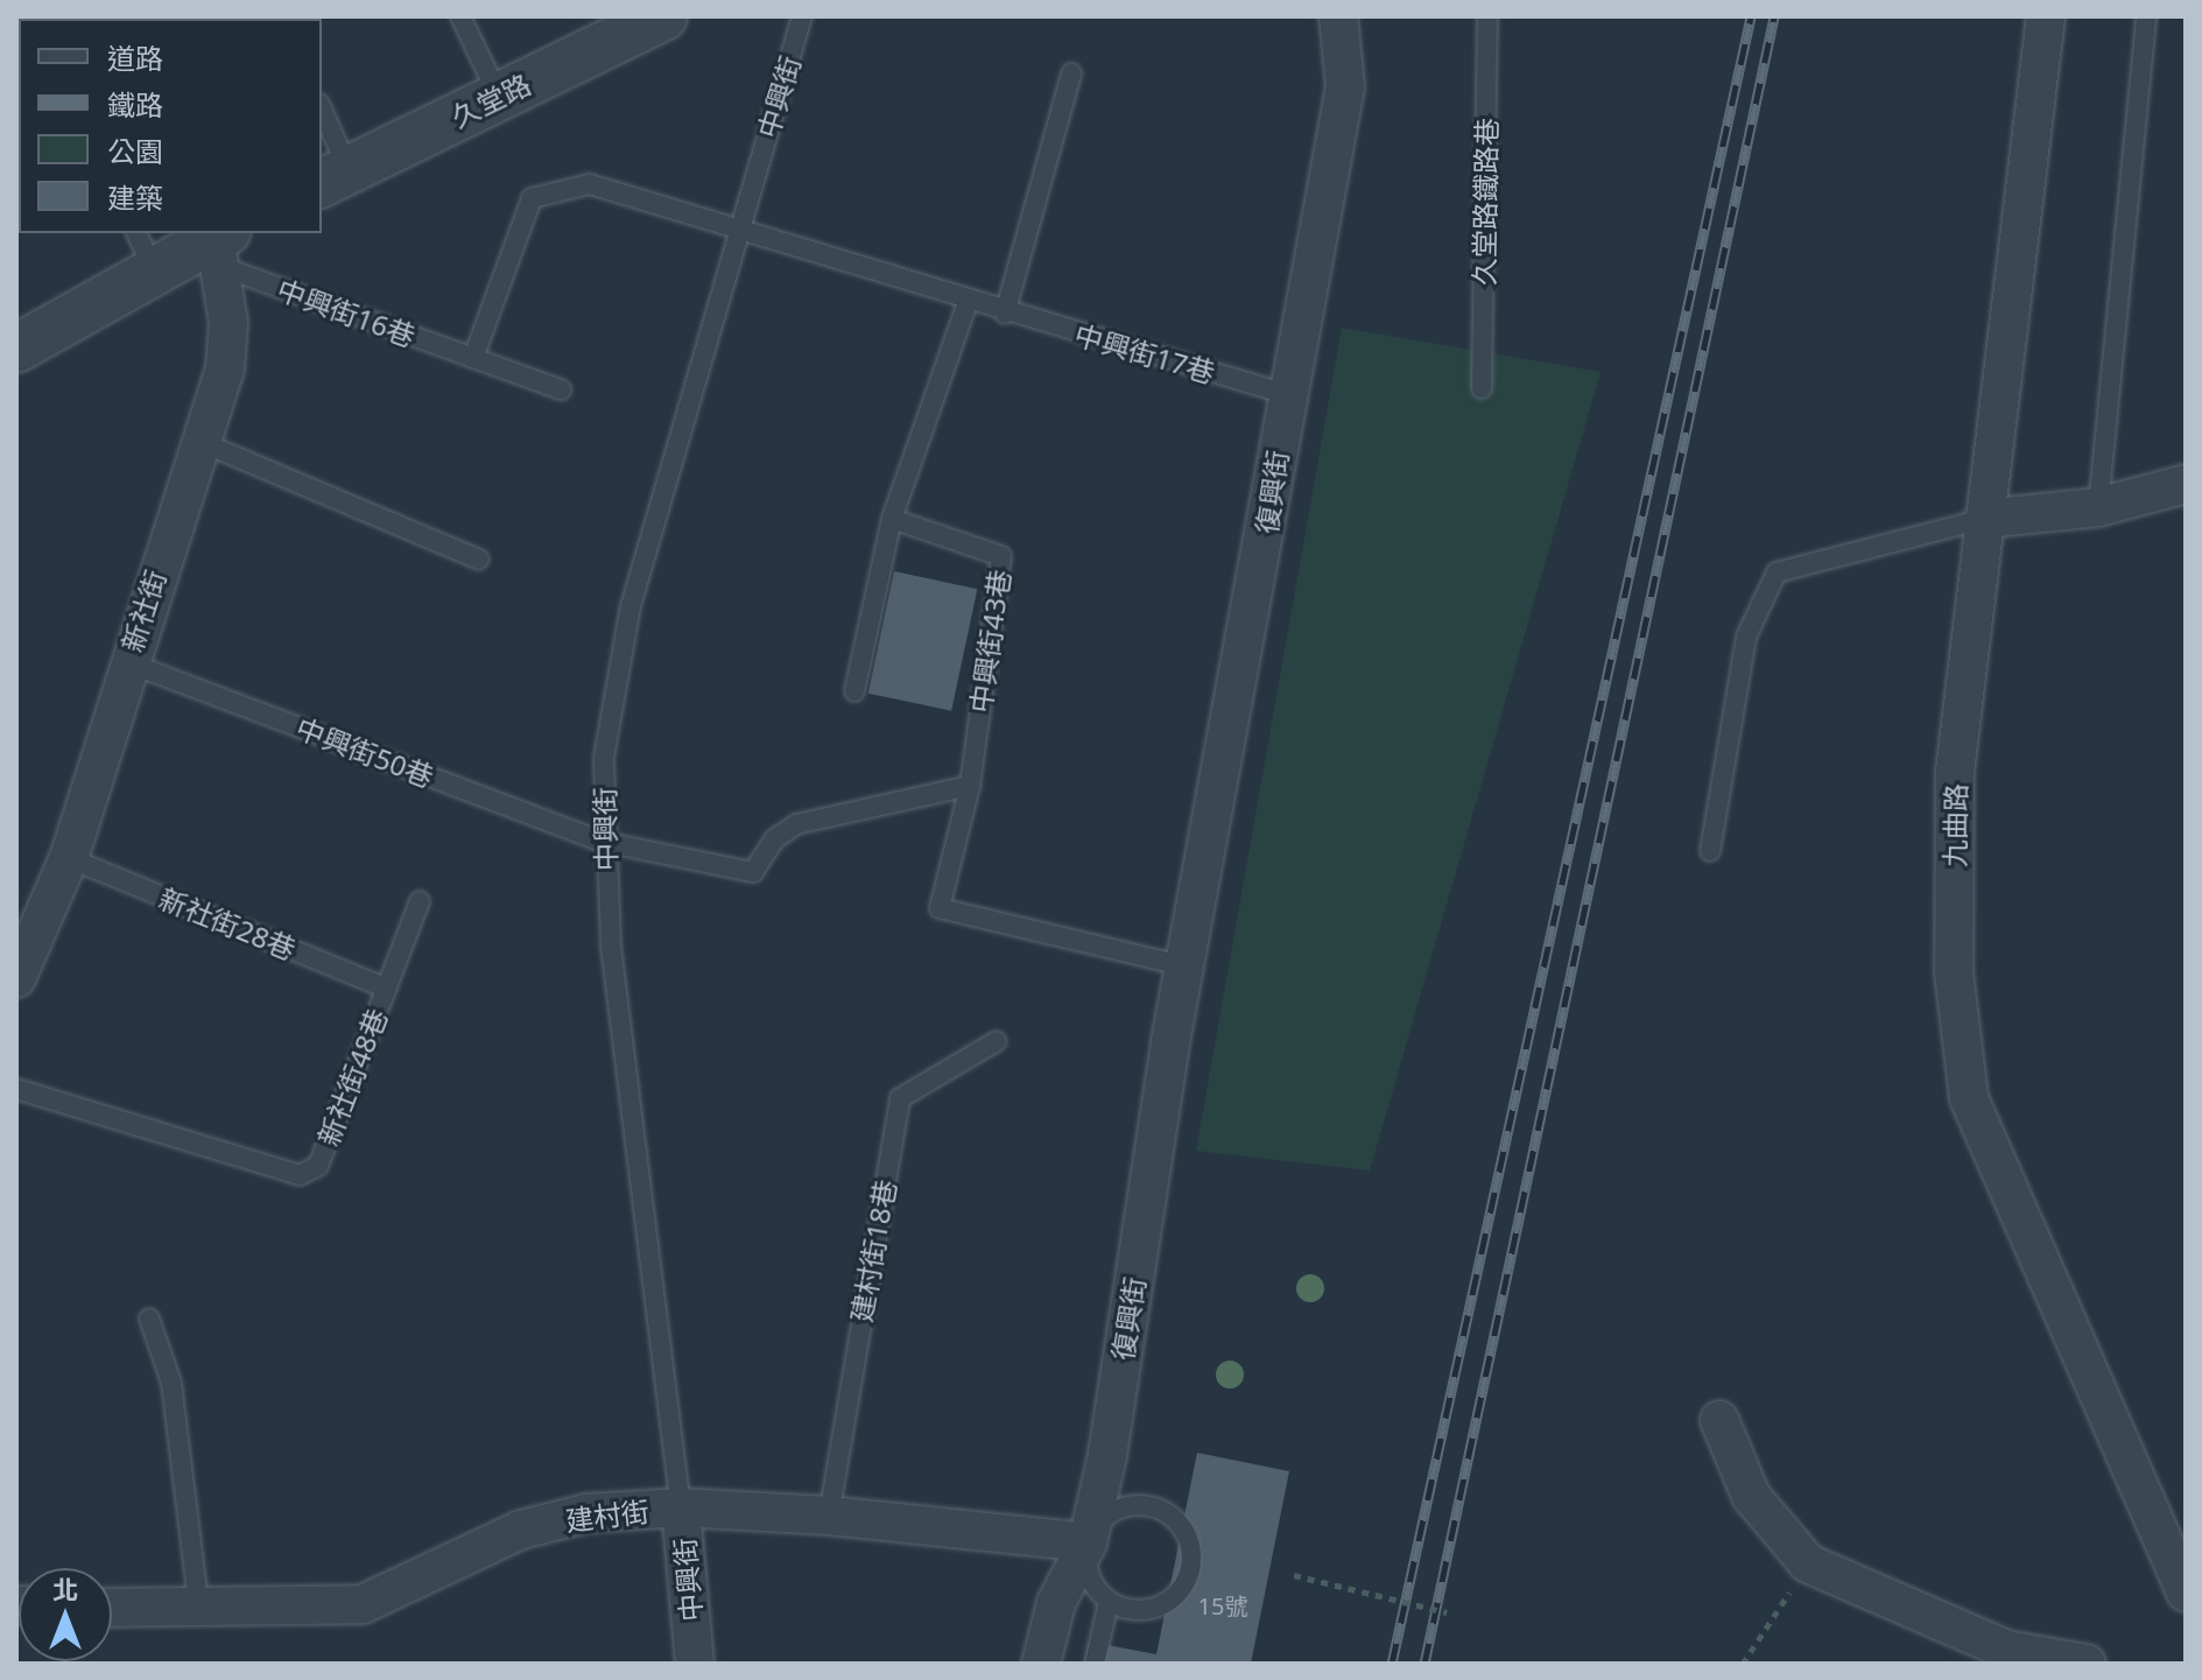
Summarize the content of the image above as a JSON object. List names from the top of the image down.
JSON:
{
  "streets": {
    "street": [
      "中興街",
      "久堂路",
      "復興街",
      "新社街",
      "九曲路",
      "建村街"
    ],
    "lane": [
      "久堂路鐵路巷",
      "中興街16巷",
      "中興街17巷",
      "中興街43巷",
      "中興街50巷",
      "新社街28巷",
      "新社街48巷",
      "建村街18巷"
    ]
  },
  "crossings": [
    ["中興街", "中興街17巷"],
    ["中興街", "中興街50巷"],
    ["中興街", "建村街"],
    ["中興街16巷", "新社街"],
    ["中興街17巷", "復興街"],
    ["復興街", "建村街"],
    ["新社街", "中興街50巷"],
    ["新社街", "新社街28巷"],
    ["中興街43巷", "中興街50巷"],
    ["新社街28巷", "新社街48巷"],
    ["建村街18巷", "建村街"]
  ],
  "house_numbers": ["15號"],
  "legend": [
    "道路",
    "鐵路",
    "公園",
    "建築"
  ],
  "north": "top"
}
